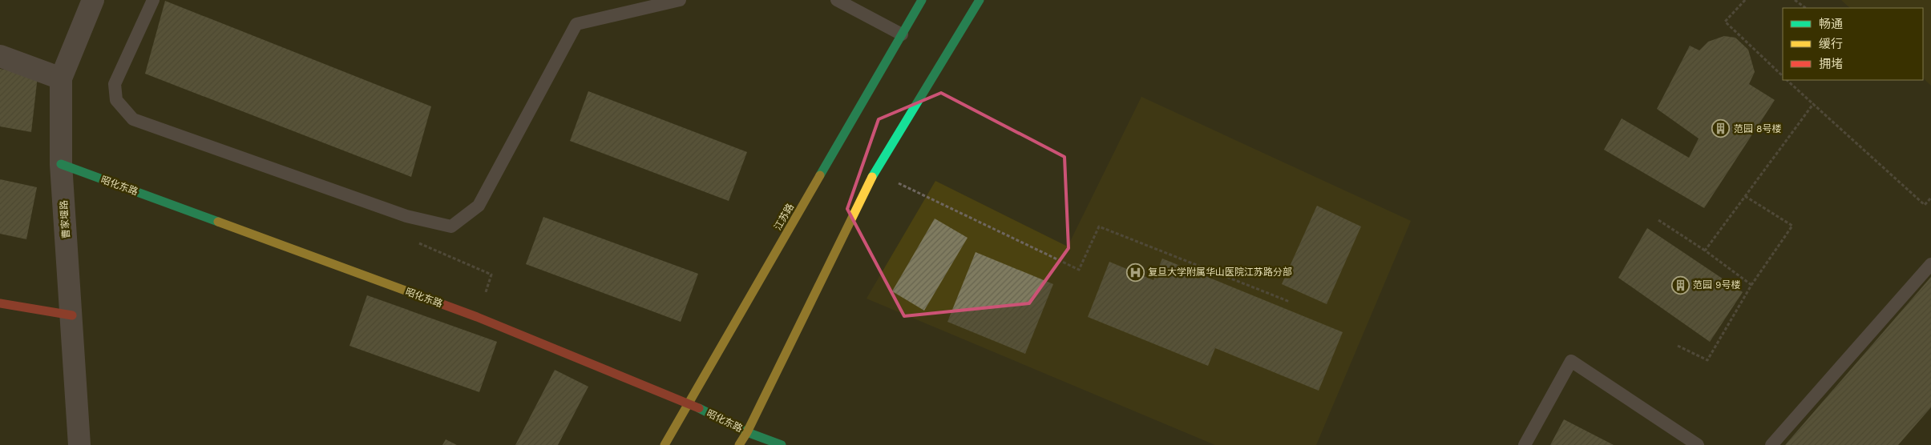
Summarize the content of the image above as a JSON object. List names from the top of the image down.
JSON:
{
  "streets": {
    "main road": ["昭化东路", "江苏路"],
    "street": ["曹家堰路"]
  },
  "crossings": [
    ["昭化东路", "江苏路"],
    ["昭化东路", "曹家堰路"]
  ],
  "places": {
    "building": ["范园 8号楼", "范园 9号楼"],
    "hospital": ["复旦大学附属华山医院江苏路分部"]
  },
  "legend": ["畅通", "缓行", "拥堵"]
}
